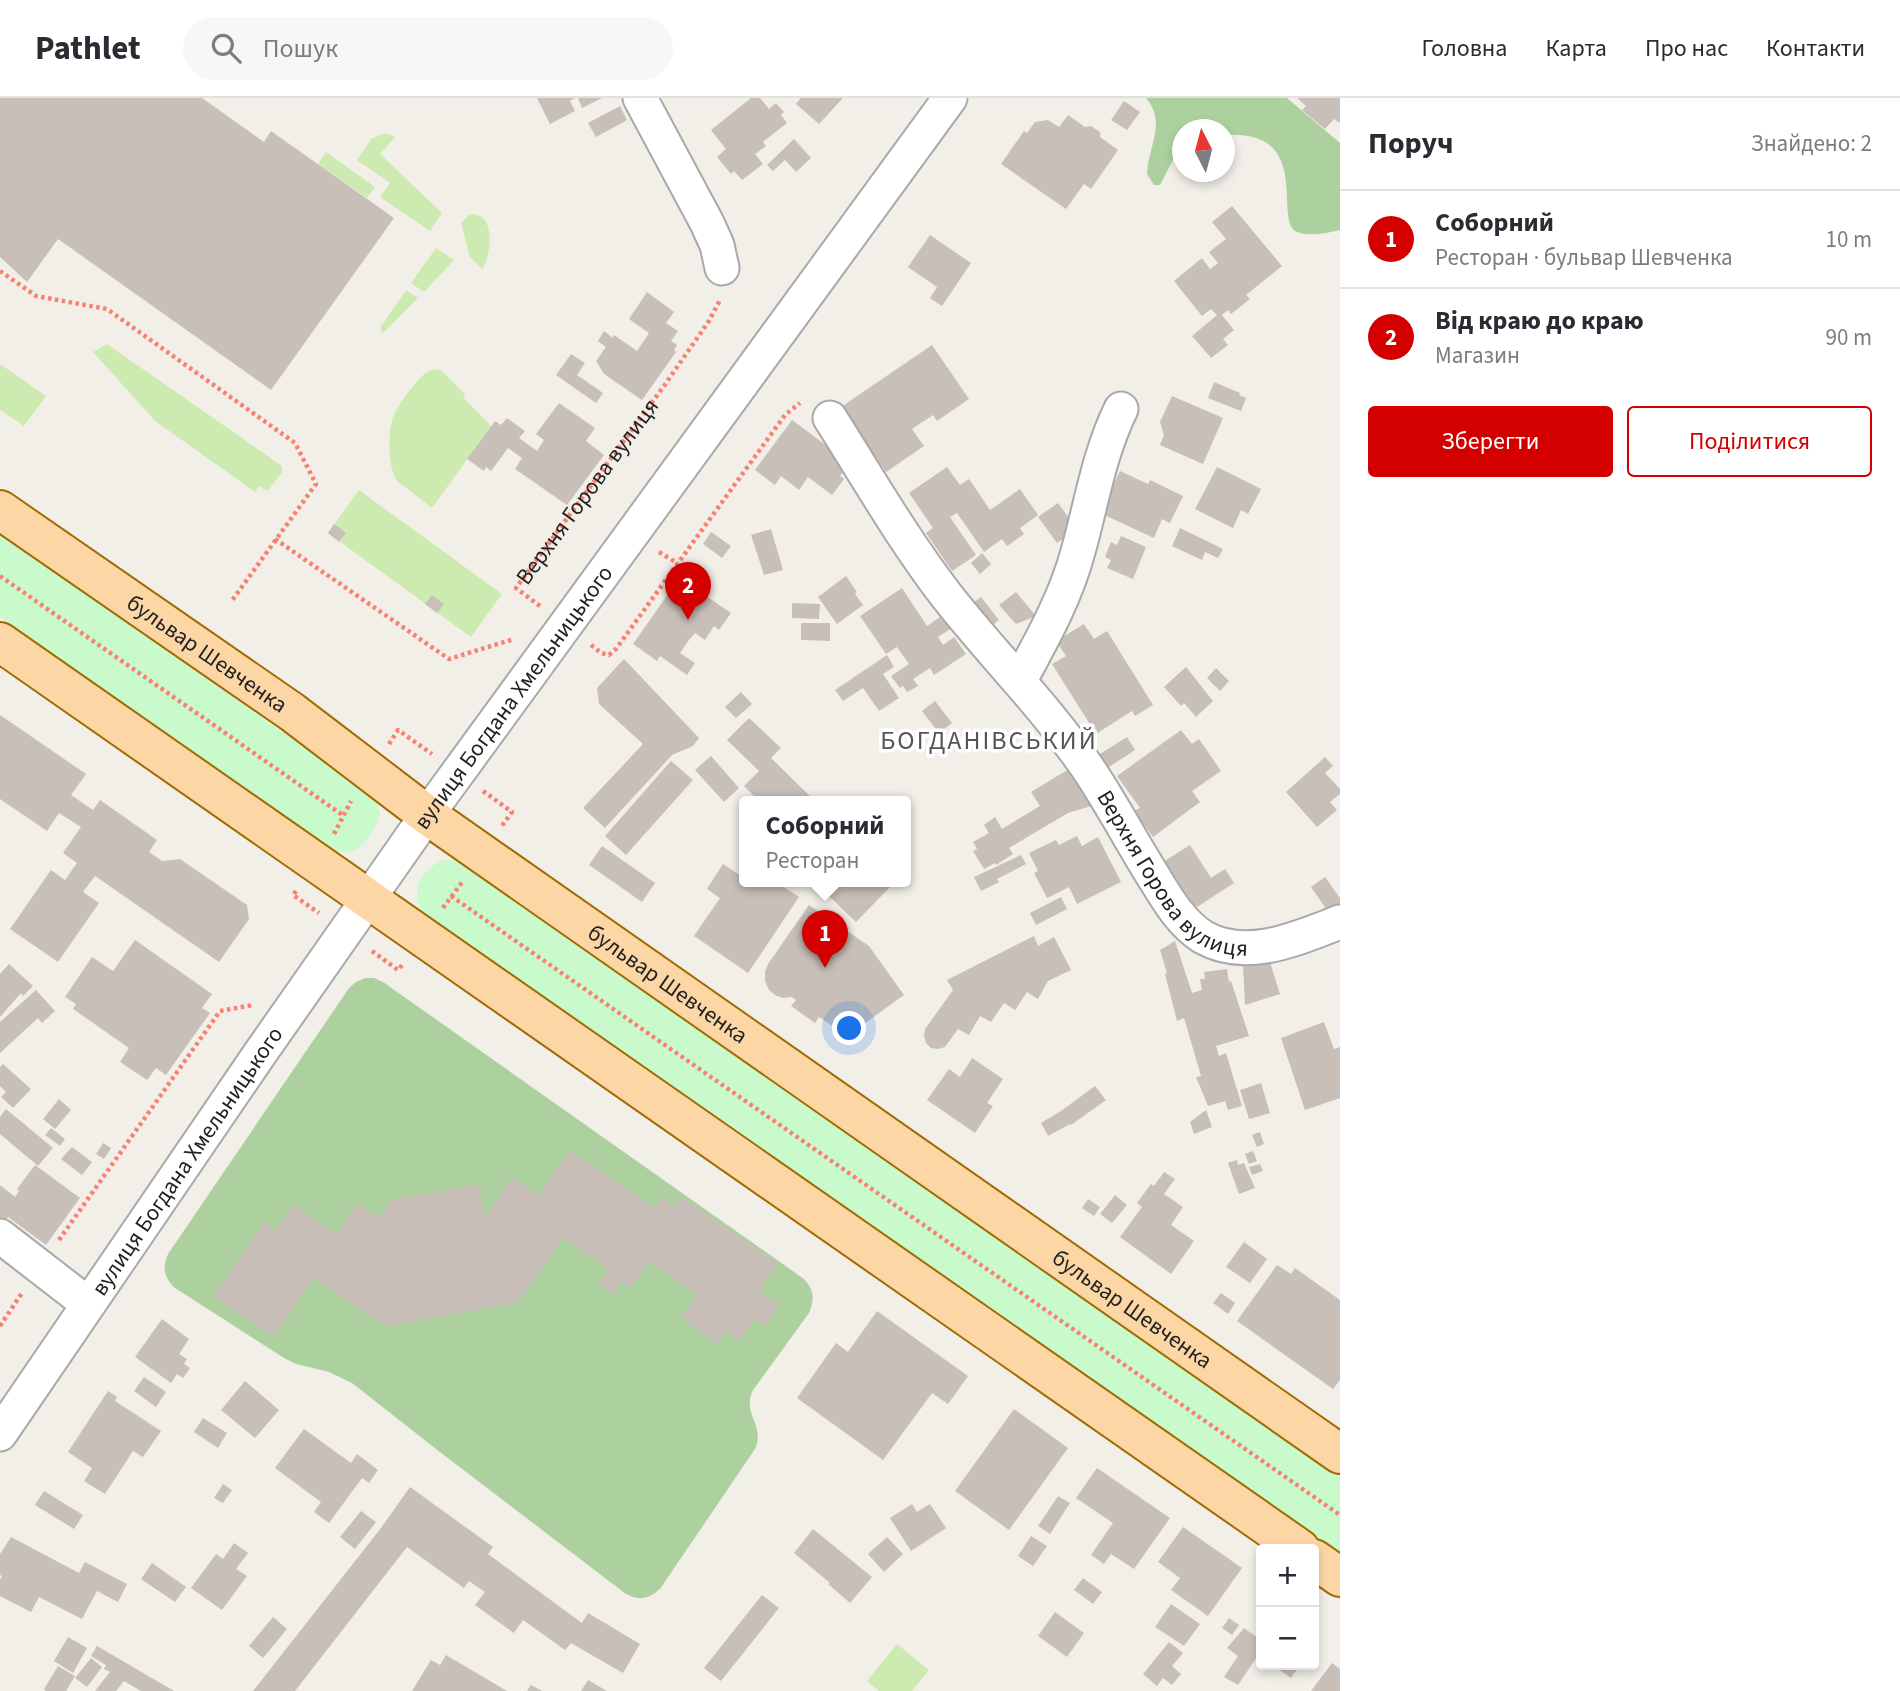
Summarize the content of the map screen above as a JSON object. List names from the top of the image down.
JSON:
{
  "streets": {
    "main road": ["бульвар Шевченка"],
    "street": ["Верхня Горова вулиця", "вулиця Богдана Хмельницького"]
  },
  "crossings": [
    ["Верхня Горова вулиця", "вулиця Богдана Хмельницького"],
    ["бульвар Шевченка", "вулиця Богдана Хмельницького"]
  ],
  "districts": ["БОГДАНІВСЬКИЙ"],
  "north": "top",
  "page": {
    "header": "Pathlet",
    "search": "Пошук",
    "nav": [
      "Головна",
      "Карта",
      "Про нас",
      "Контакти"
    ],
    "heading": ["Поруч", "Знайдено: 2"],
    "list": [
      {
        "mark": "1",
        "name": "Соборний",
        "note": "Ресторан · бульвар Шевченка",
        "value": "10 m"
      },
      {
        "mark": "2",
        "name": "Від краю до краю",
        "note": "Магазин",
        "value": "90 m"
      }
    ],
    "buttons": ["Зберегти", "Поділитися"],
    "pins": ["2", "1"],
    "popup": ["Соборний", "Ресторан"],
    "map_buttons": ["+", "−"]
  }
}
